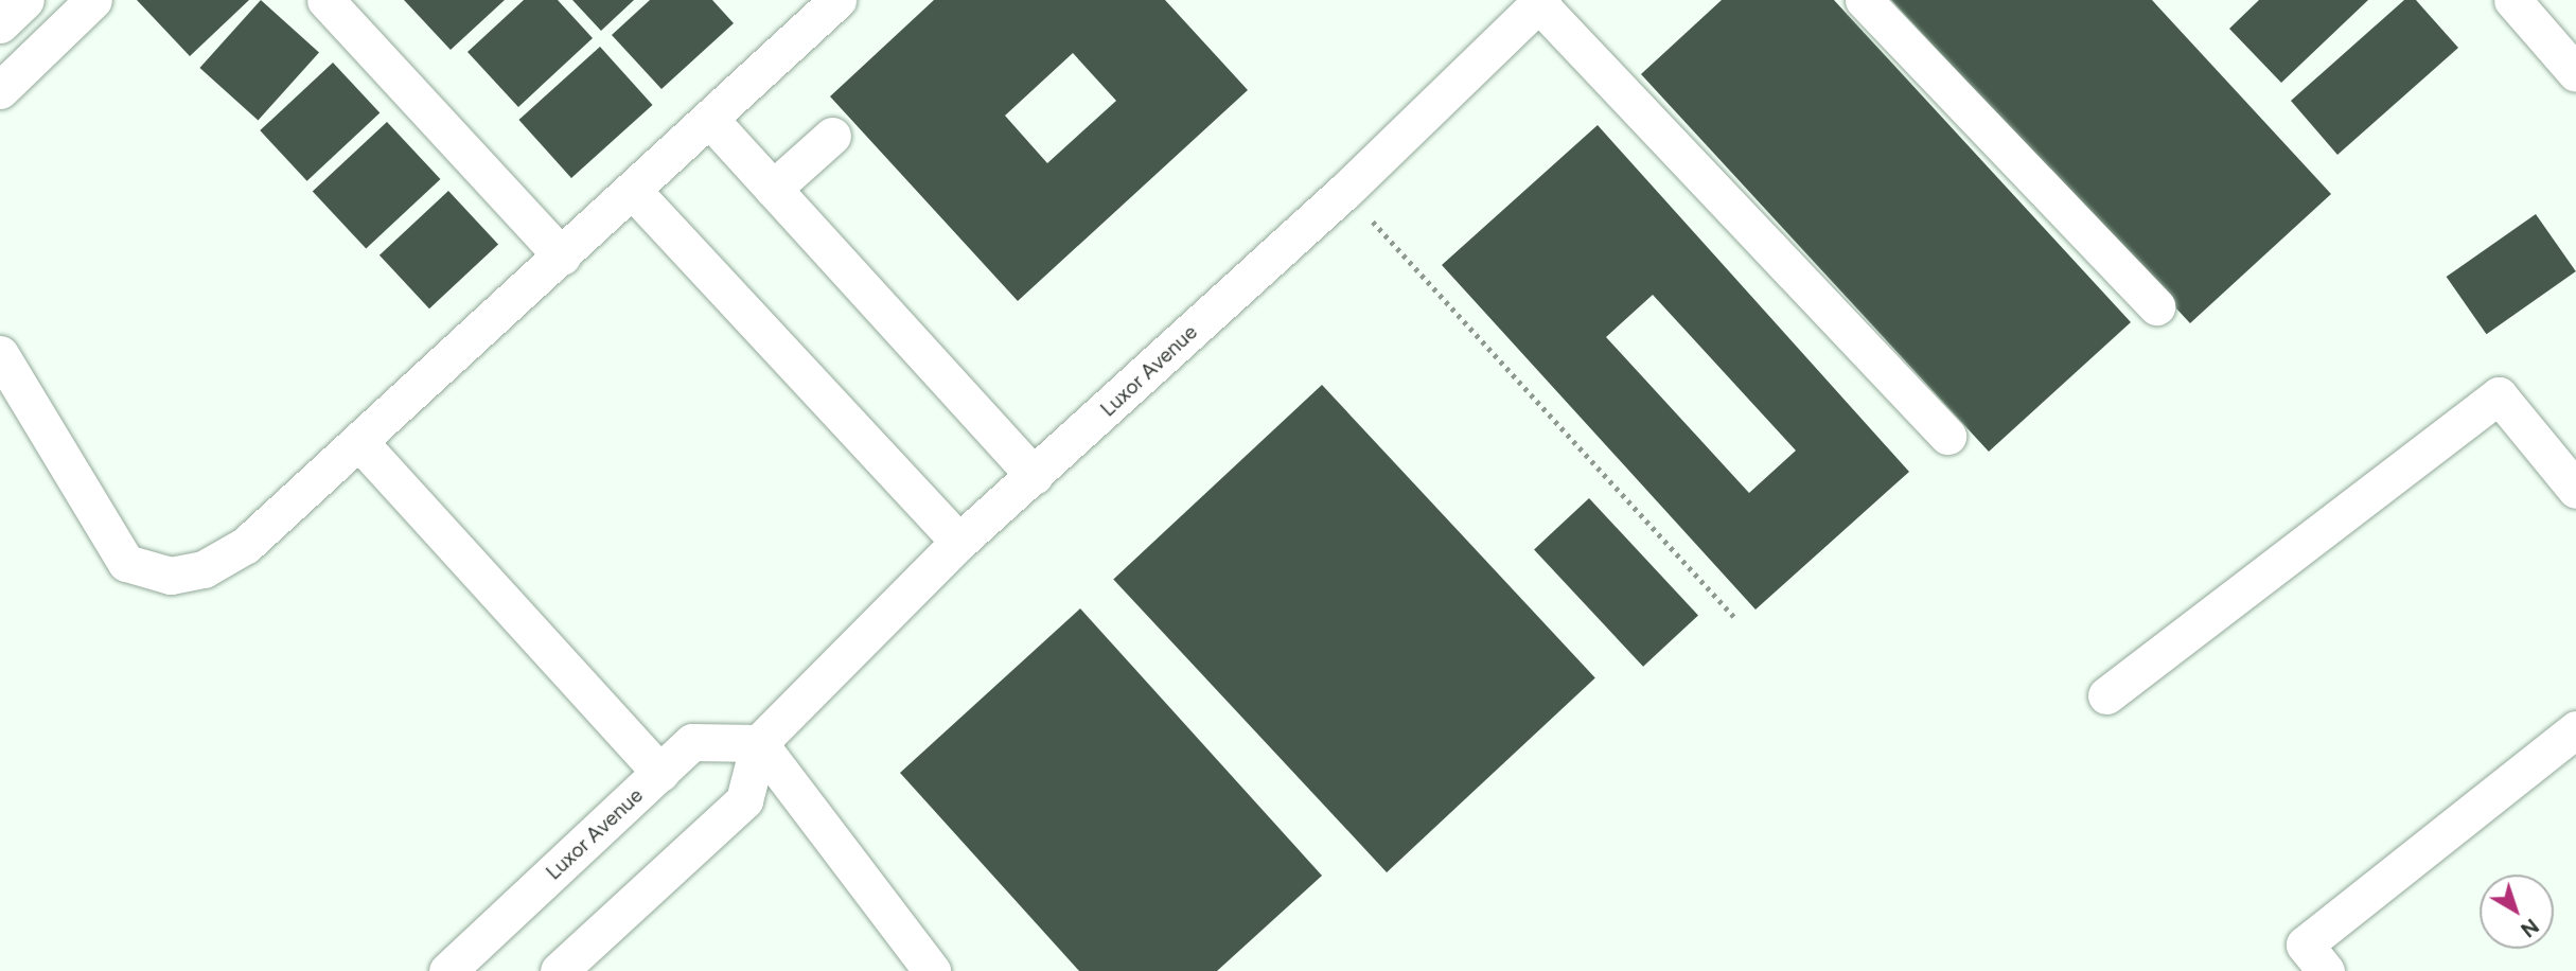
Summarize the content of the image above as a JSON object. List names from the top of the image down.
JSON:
{
  "streets": {
    "street": ["Luxor Avenue"]
  },
  "north": "bottom right"
}
